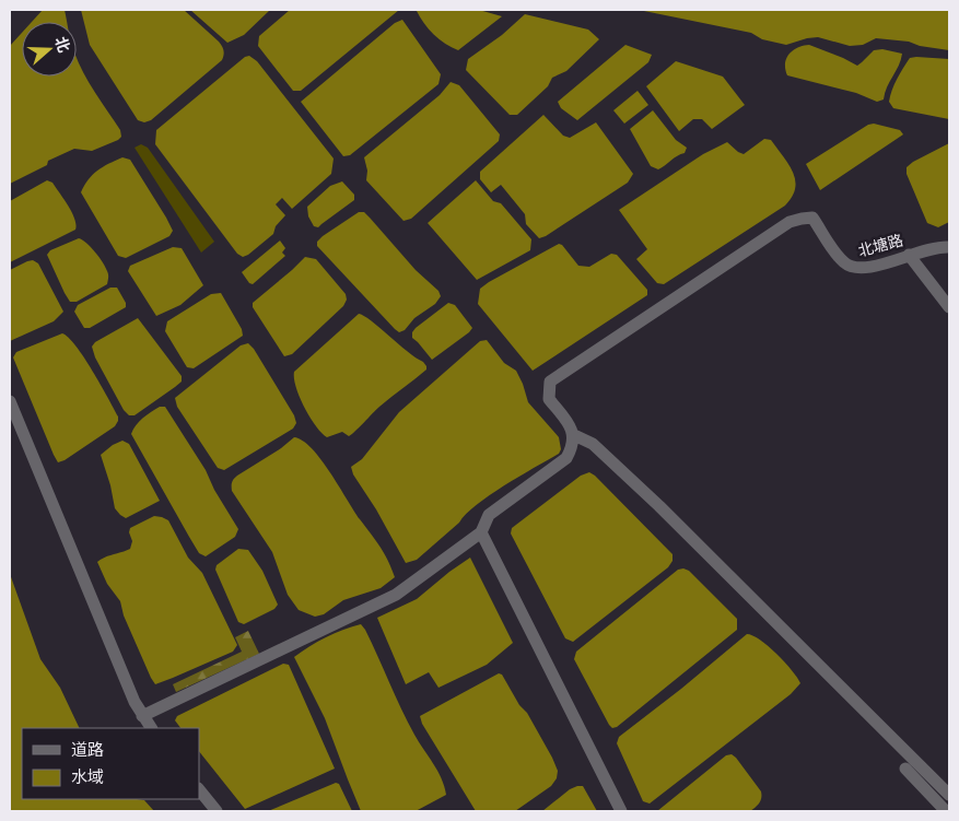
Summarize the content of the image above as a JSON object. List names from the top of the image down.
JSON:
{
  "streets": {
    "street": ["北塘路"]
  },
  "legend": ["道路", "水域"],
  "north": "right"
}
